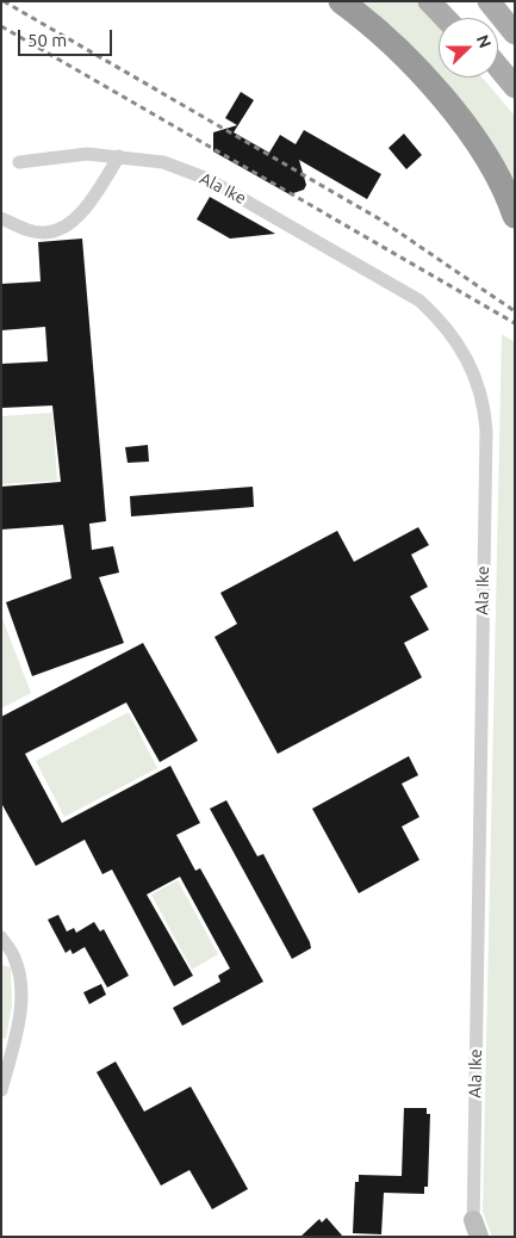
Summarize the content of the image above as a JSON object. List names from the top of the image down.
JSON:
{
  "streets": {
    "street": ["Ala Ike"]
  },
  "scale_bar": "50 m",
  "north": "right"
}
